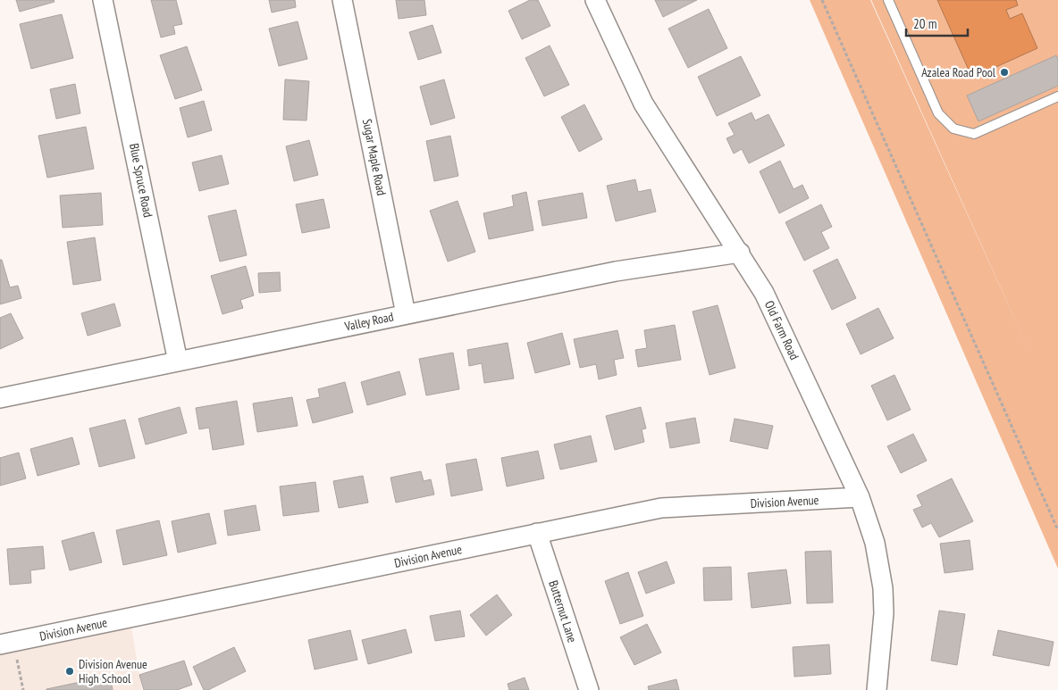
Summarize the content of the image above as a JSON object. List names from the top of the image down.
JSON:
{
  "streets": {
    "street": [
      "Sugar Maple Road",
      "Blue Spruce Road",
      "Valley Road",
      "Old Farm Road",
      "Division Avenue",
      "Butternut Lane"
    ]
  },
  "crossings": [
    ["Sugar Maple Road", "Valley Road"],
    ["Blue Spruce Road", "Valley Road"],
    ["Valley Road", "Old Farm Road"],
    ["Old Farm Road", "Division Avenue"],
    ["Division Avenue", "Butternut Lane"]
  ],
  "places": ["Azalea Road Pool", "Division Avenue High School"],
  "scale_bar": "20 m"
}
